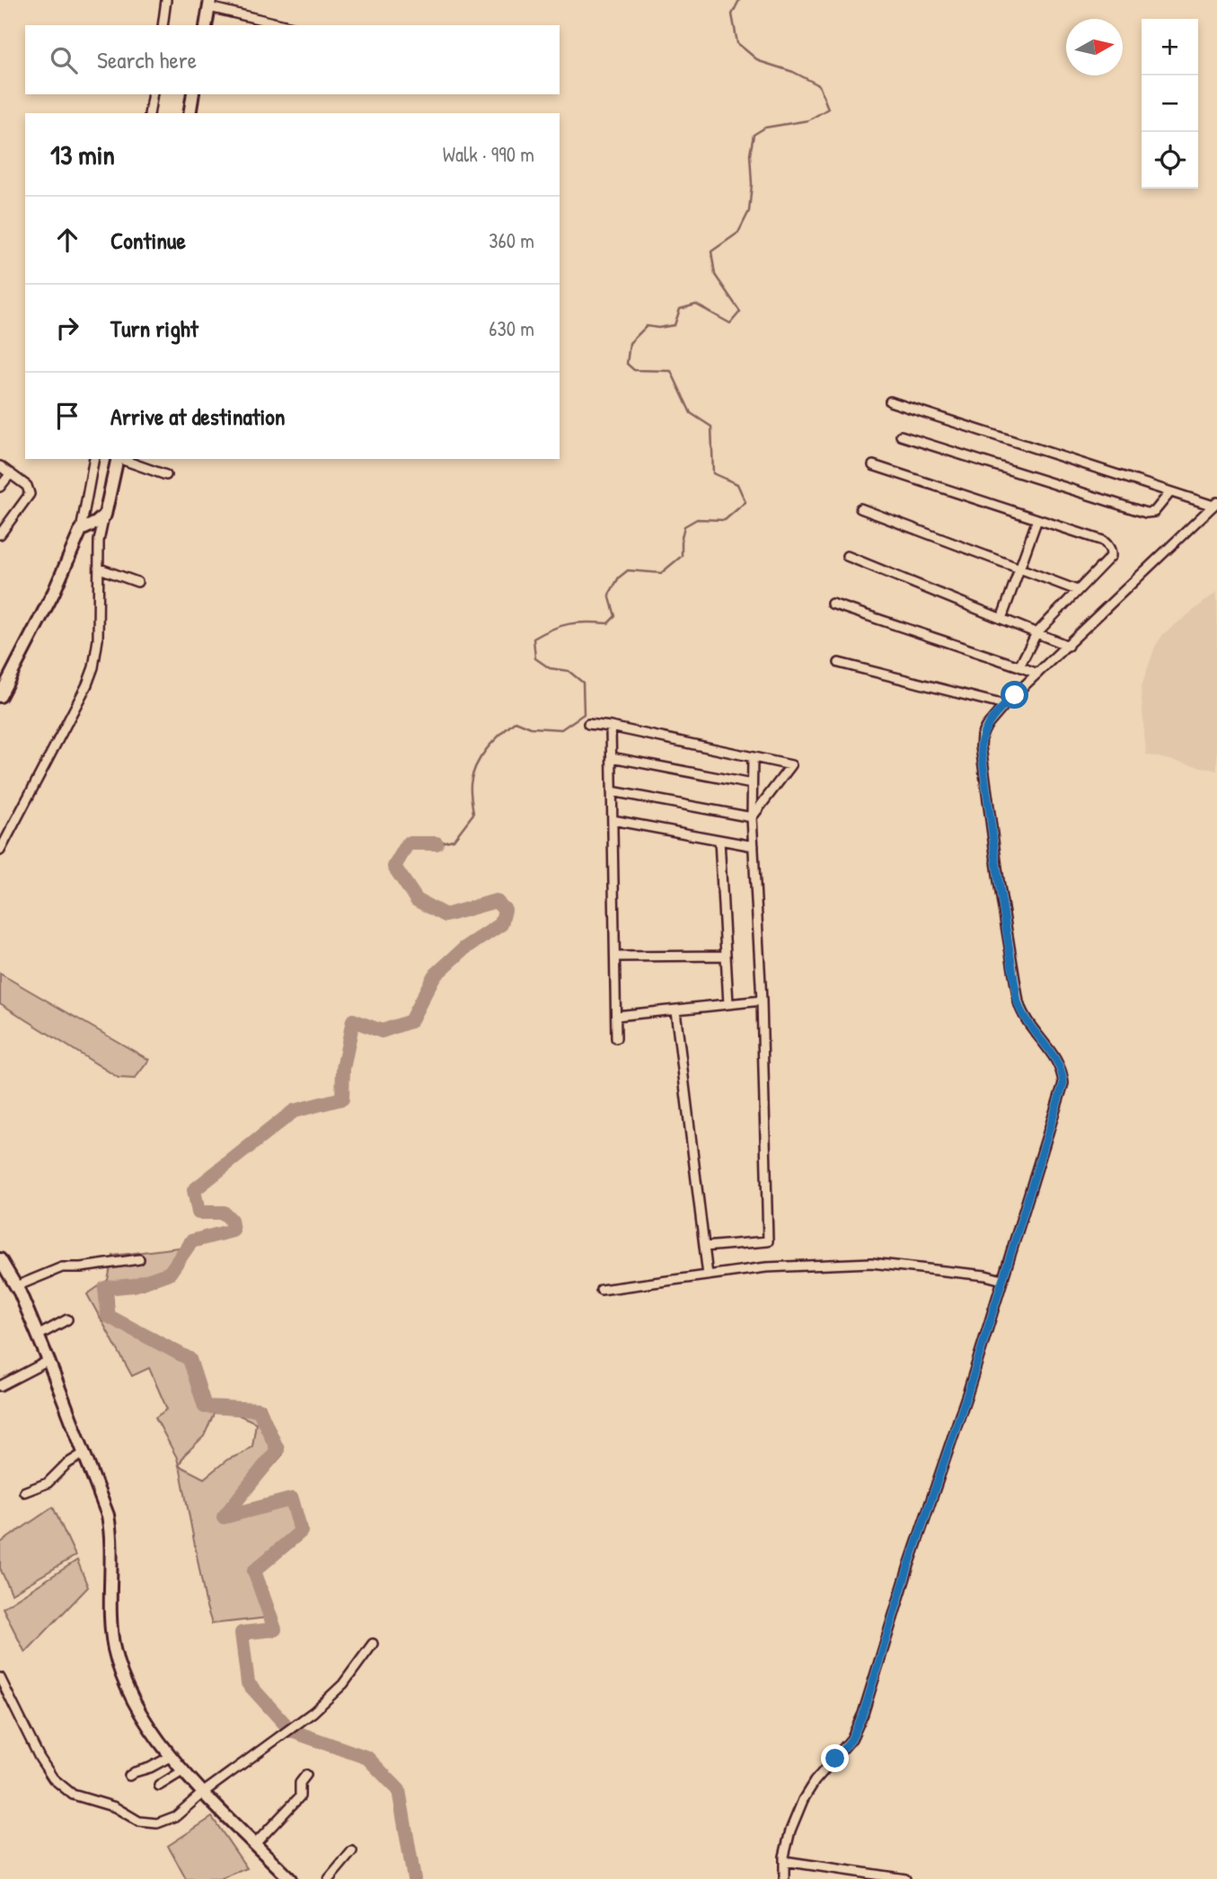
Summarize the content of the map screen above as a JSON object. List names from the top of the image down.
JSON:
{
  "north": "right",
  "page": {
    "map_buttons": ["+", "−"],
    "search": "Search here",
    "heading": ["13 min", "Walk · 990 m"],
    "list": [
      ["Continue", "360 m"],
      ["Turn right", "630 m"],
      "Arrive at destination"
    ]
  }
}
